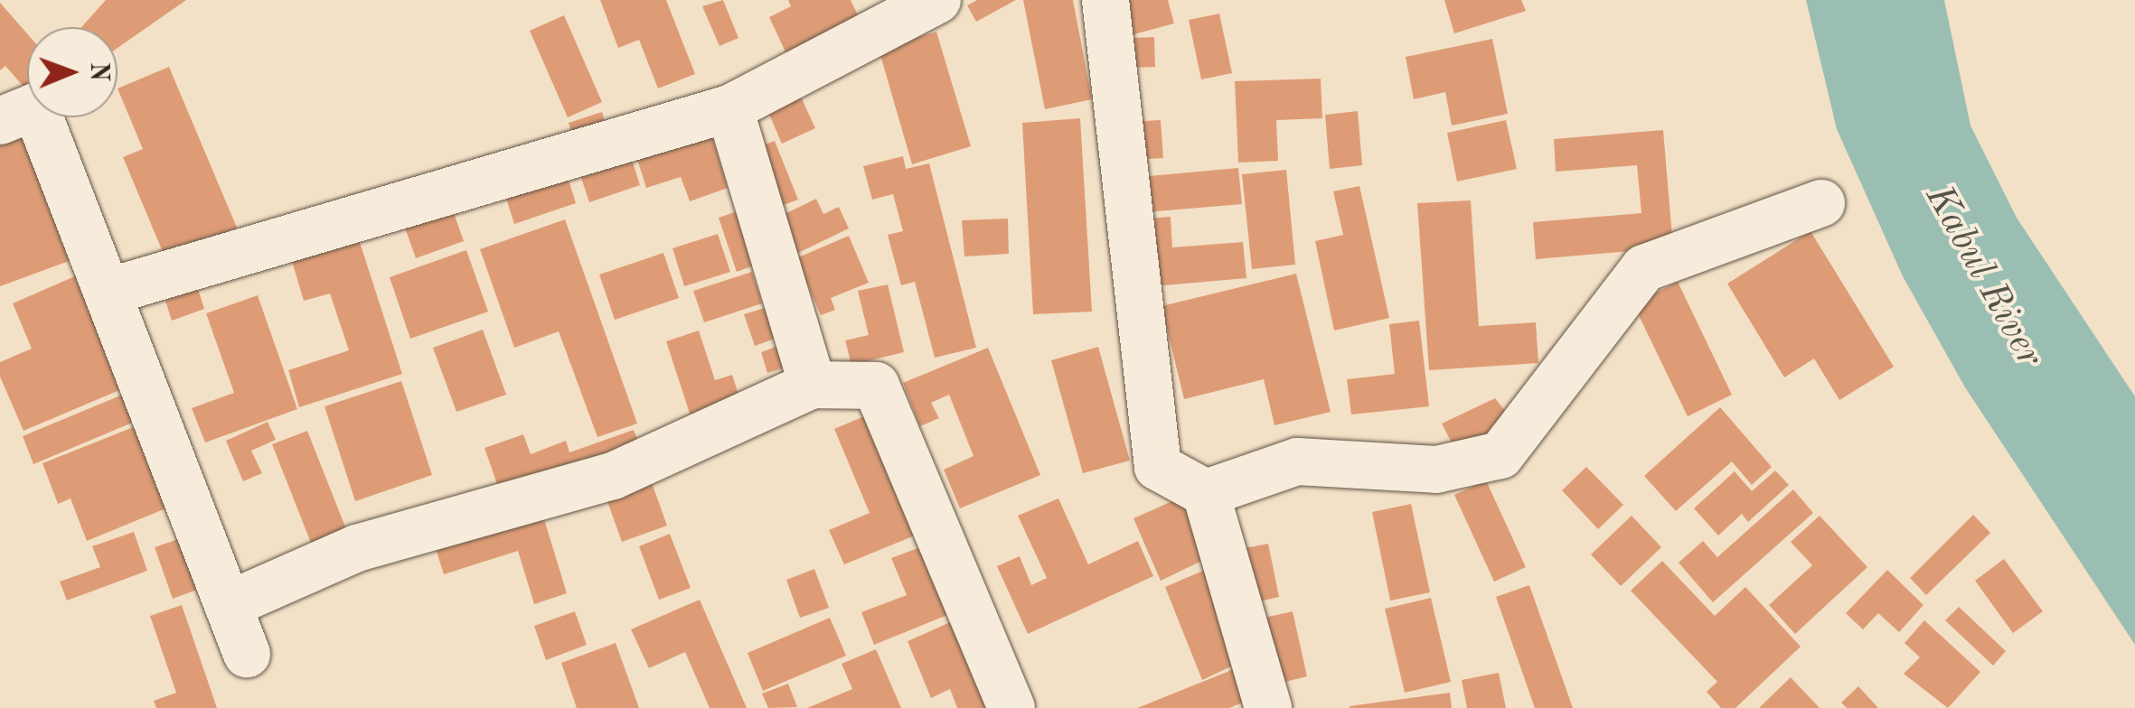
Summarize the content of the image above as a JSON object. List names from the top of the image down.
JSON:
{
  "water": ["Kabul River"],
  "north": "right"
}
